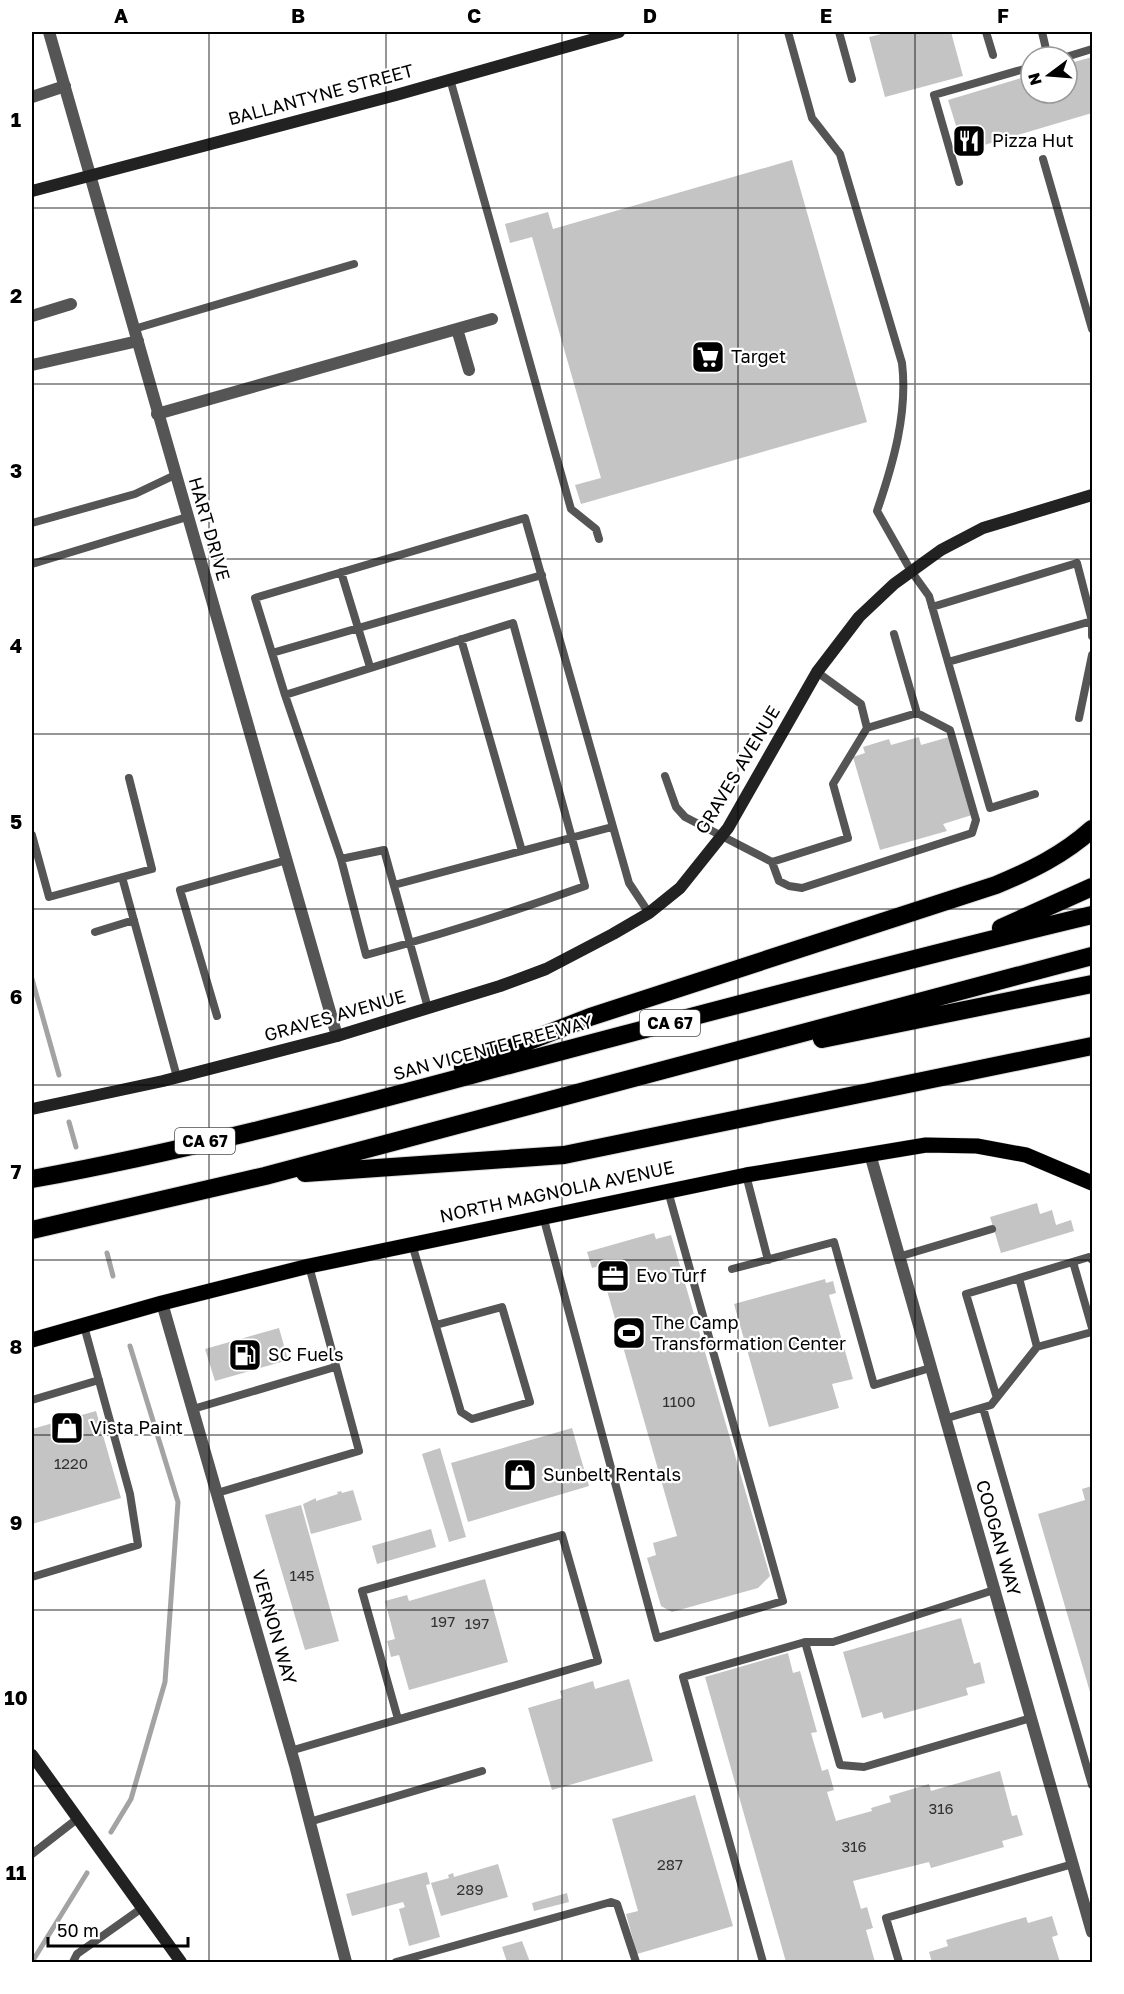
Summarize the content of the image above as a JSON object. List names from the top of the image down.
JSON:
{
  "streets": {
    "highway": ["CA 67", "SAN VICENTE FREEWAY"],
    "main road": ["BALLANTYNE STREET", "GRAVES AVENUE", "NORTH MAGNOLIA AVENUE"],
    "street": ["HART DRIVE", "COOGAN WAY", "VERNON WAY"]
  },
  "crossings": [
    ["BALLANTYNE STREET", "HART DRIVE"],
    ["HART DRIVE", "GRAVES AVENUE"],
    ["NORTH MAGNOLIA AVENUE", "COOGAN WAY"],
    ["NORTH MAGNOLIA AVENUE", "VERNON WAY"]
  ],
  "places": {
    "restaurant": ["Pizza Hut"],
    "supermarket": ["Target"],
    "office": ["Evo Turf"],
    "sports": ["The Camp Transformation Center"],
    "fuel station": ["SC Fuels"],
    "shop": ["Vista Paint", "Sunbelt Rentals"]
  },
  "house_numbers": [
    "1100",
    "1220",
    "145",
    "197",
    "197",
    "316",
    "316",
    "287",
    "289"
  ],
  "scale_bar": "50 m",
  "north": "left",
  "grid": {
    "columns": [
      "A",
      "B",
      "C",
      "D",
      "E",
      "F"
    ],
    "rows": [
      "1",
      "2",
      "3",
      "4",
      "5",
      "6",
      "7",
      "8",
      "9",
      "10",
      "11"
    ]
  }
}
